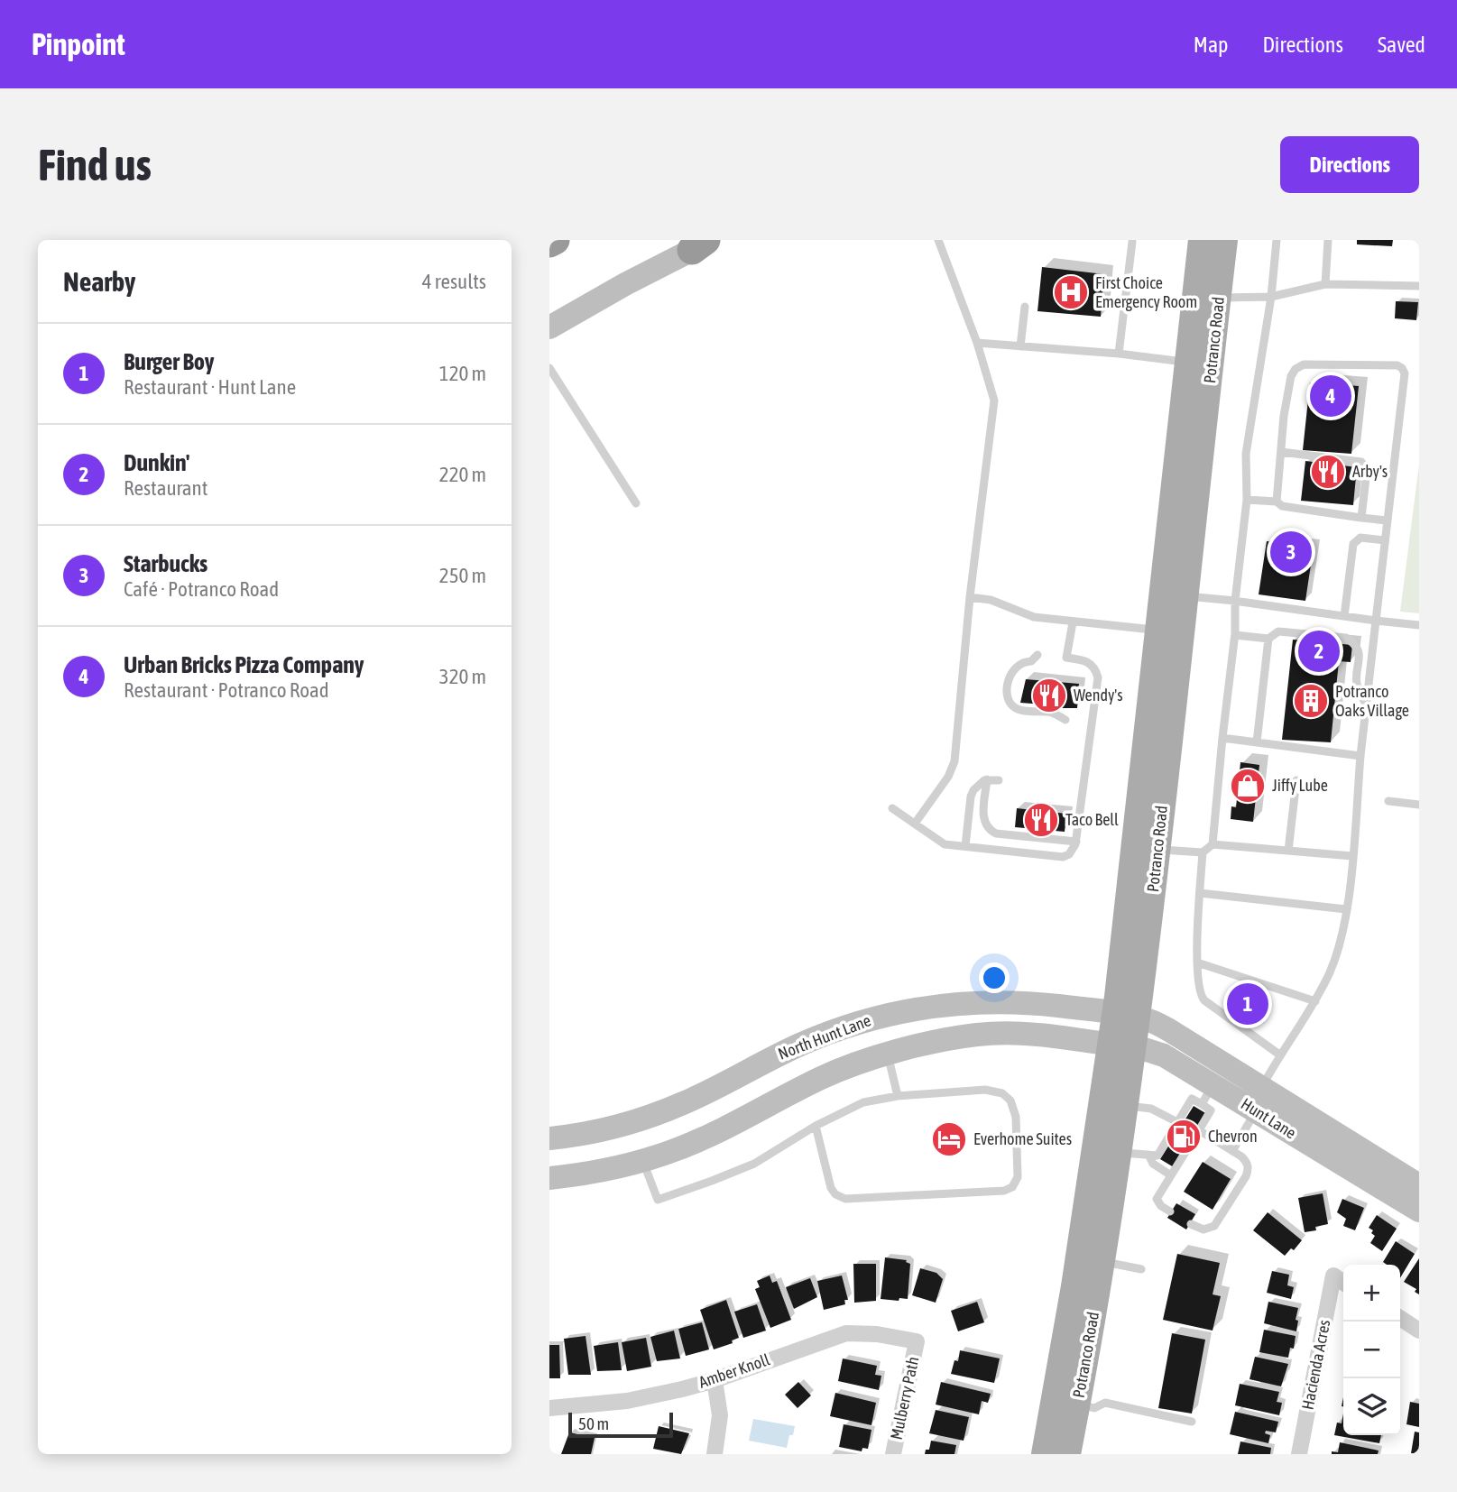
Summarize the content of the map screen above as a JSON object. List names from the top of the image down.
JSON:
{
  "streets": {
    "main road": ["Potranco Road", "North Hunt Lane", "Hunt Lane"],
    "street": ["Hacienda Acres", "Amber Knoll", "Mulberry Path"]
  },
  "crossings": [
    ["Potranco Road", "North Hunt Lane"],
    ["Potranco Road", "Hunt Lane"],
    ["North Hunt Lane", "Hunt Lane"],
    ["Amber Knoll", "Mulberry Path"]
  ],
  "places": {
    "hospital": ["First Choice Emergency Room"],
    "restaurant": ["Arby's", "Wendy's", "Taco Bell"],
    "building": ["Potranco Oaks Village"],
    "shop": ["Jiffy Lube"],
    "fuel station": ["Chevron"],
    "hotel": ["Everhome Suites"]
  },
  "scale_bar": "50 m",
  "page": {
    "header": "Pinpoint",
    "nav": ["Map", "Directions", "Saved"],
    "buttons": "Directions",
    "title": "Find us",
    "heading": ["Nearby", "4 results"],
    "list": [
      {
        "mark": "1",
        "name": "Burger Boy",
        "note": "Restaurant · Hunt Lane",
        "value": "120 m"
      },
      {
        "mark": "2",
        "name": "Dunkin'",
        "note": "Restaurant",
        "value": "220 m"
      },
      {
        "mark": "3",
        "name": "Starbucks",
        "note": "Café · Potranco Road",
        "value": "250 m"
      },
      {
        "mark": "4",
        "name": "Urban Bricks Pizza Company",
        "note": "Restaurant · Potranco Road",
        "value": "320 m"
      }
    ],
    "pins": [
      "4",
      "3",
      "2",
      "1"
    ],
    "map_buttons": ["+", "−"],
    "scale": "50 m"
  }
}
